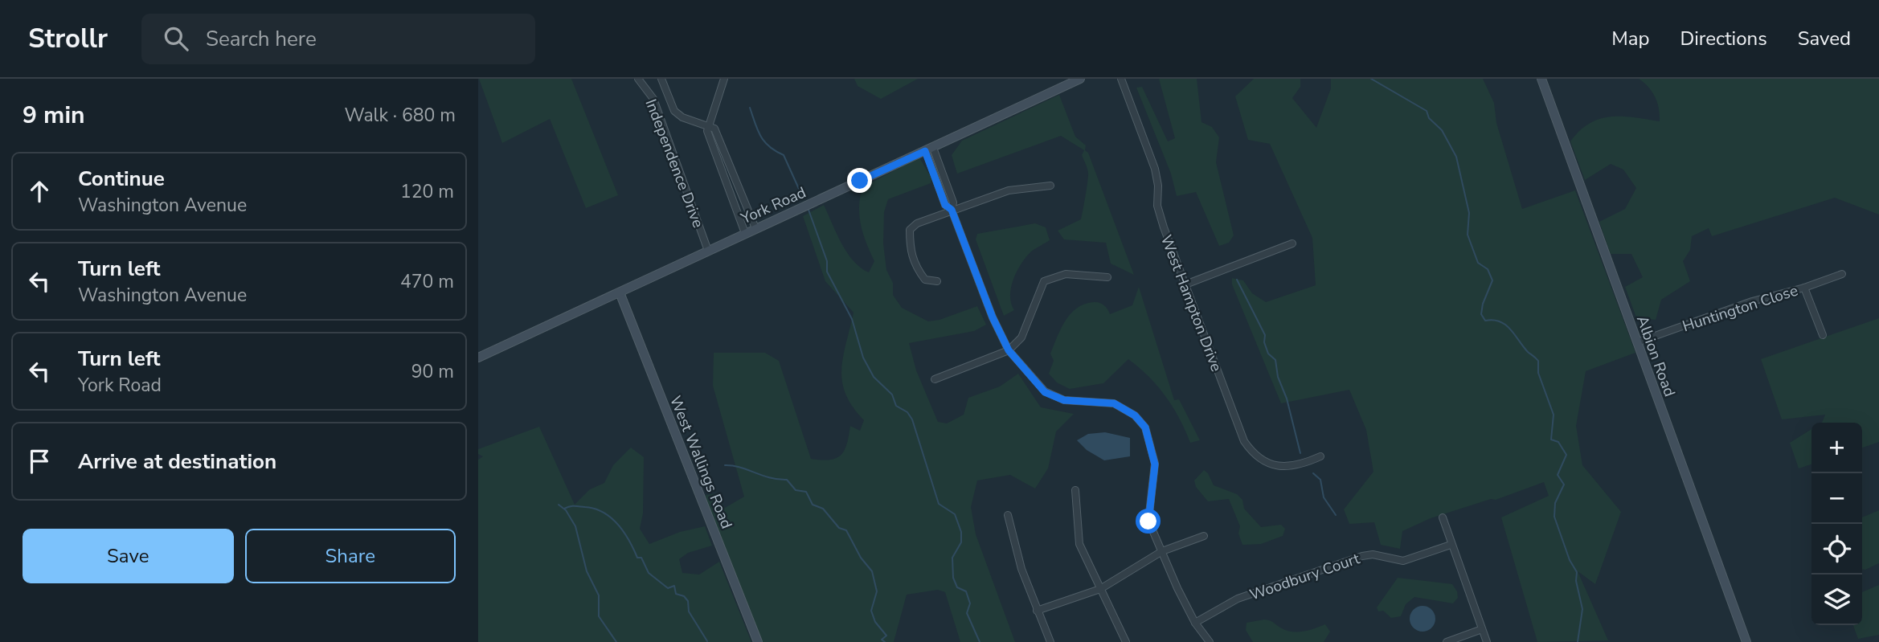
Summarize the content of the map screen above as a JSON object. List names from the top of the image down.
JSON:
{
  "streets": {
    "street": [
      "Independence Drive",
      "York Road",
      "West Hampton Drive",
      "Huntington Close",
      "Albion Road",
      "West Wallings Road",
      "Woodbury Court"
    ]
  },
  "crossings": [
    ["Independence Drive", "York Road"],
    ["York Road", "West Wallings Road"],
    ["Huntington Close", "Albion Road"]
  ],
  "page": {
    "header": "Strollr",
    "search": "Search here",
    "nav": ["Map", "Directions", "Saved"],
    "heading": ["9 min", "Walk · 680 m"],
    "list": [
      ["Continue", "Washington Avenue", "120 m"],
      ["Turn left", "Washington Avenue", "470 m"],
      ["Turn left", "York Road", "90 m"],
      "Arrive at destination"
    ],
    "map_buttons": ["+", "−"],
    "buttons": ["Save", "Share"]
  }
}
